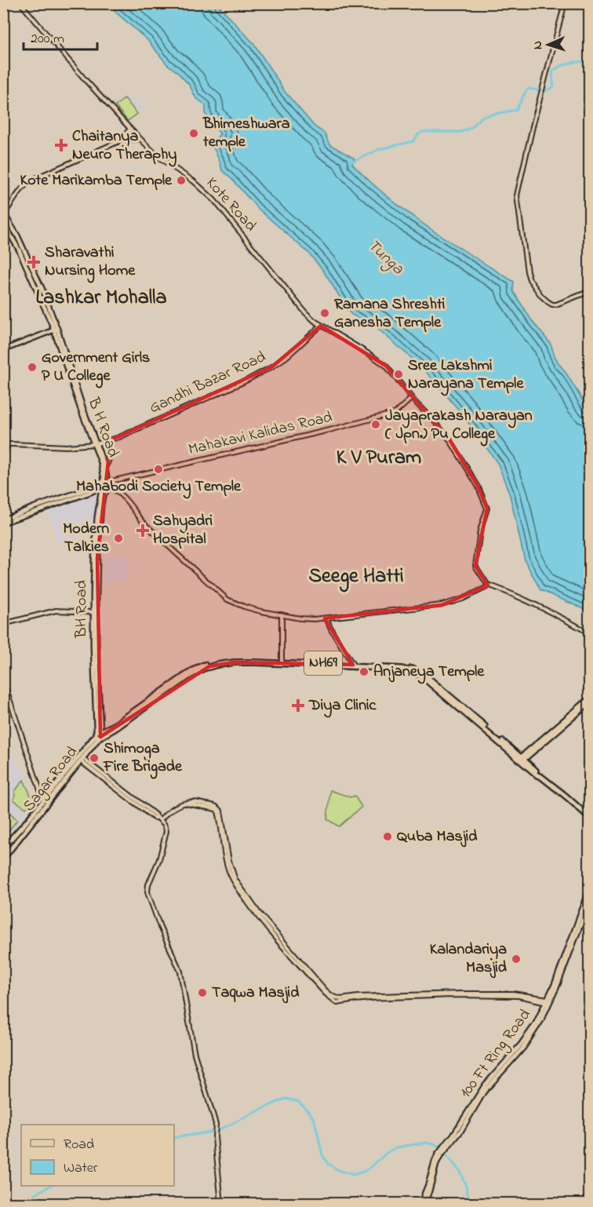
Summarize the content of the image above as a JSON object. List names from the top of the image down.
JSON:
{
  "streets": {
    "highway": ["NH69", "Sagar Road"],
    "main road": ["B H Road", "BH Road", "100 Ft Ring Road"],
    "street": ["Kote Road", "Gandhi Bazar Road", "Mahakavi Kalidas Road"]
  },
  "crossings": [
    ["Kote Road", "Gandhi Bazar Road"],
    ["Kote Road", "Mahakavi Kalidas Road"],
    ["Gandhi Bazar Road", "B H Road"],
    ["B H Road", "Mahakavi Kalidas Road"],
    ["B H Road", "BH Road"],
    ["Mahakavi Kalidas Road", "BH Road"],
    ["BH Road", "NH69"],
    ["BH Road", "Sagar Road"],
    ["NH69", "Sagar Road"]
  ],
  "districts": ["Lashkar Mohalla", "K V Puram", "Seege Hatti"],
  "water": ["Tunga"],
  "places": {
    "other": [
      "Bhimeshwara temple",
      "Kote Marikamba Temple",
      "Ramana Shreshti Ganesha Temple",
      "Government Girls P U College",
      "Sree Lakshmi Narayana Temple",
      "Jayaprakash Narayan ( Jpn.) Pu College",
      "Mahabodi Society Temple",
      "Modern Talkies",
      "Anjaneya Temple",
      "Shimoga Fire Brigade",
      "Quba Masjid",
      "Kalandariya Masjid",
      "Taqwa Masjid"
    ],
    "health": [
      "Chaitanya Neuro Theraphy",
      "Sharavathi Nursing Home",
      "Sahyadri Hospital",
      "Diya Clinic"
    ]
  },
  "legend": ["Road", "Water"],
  "scale_bar": "200 m",
  "north": "left"
}
